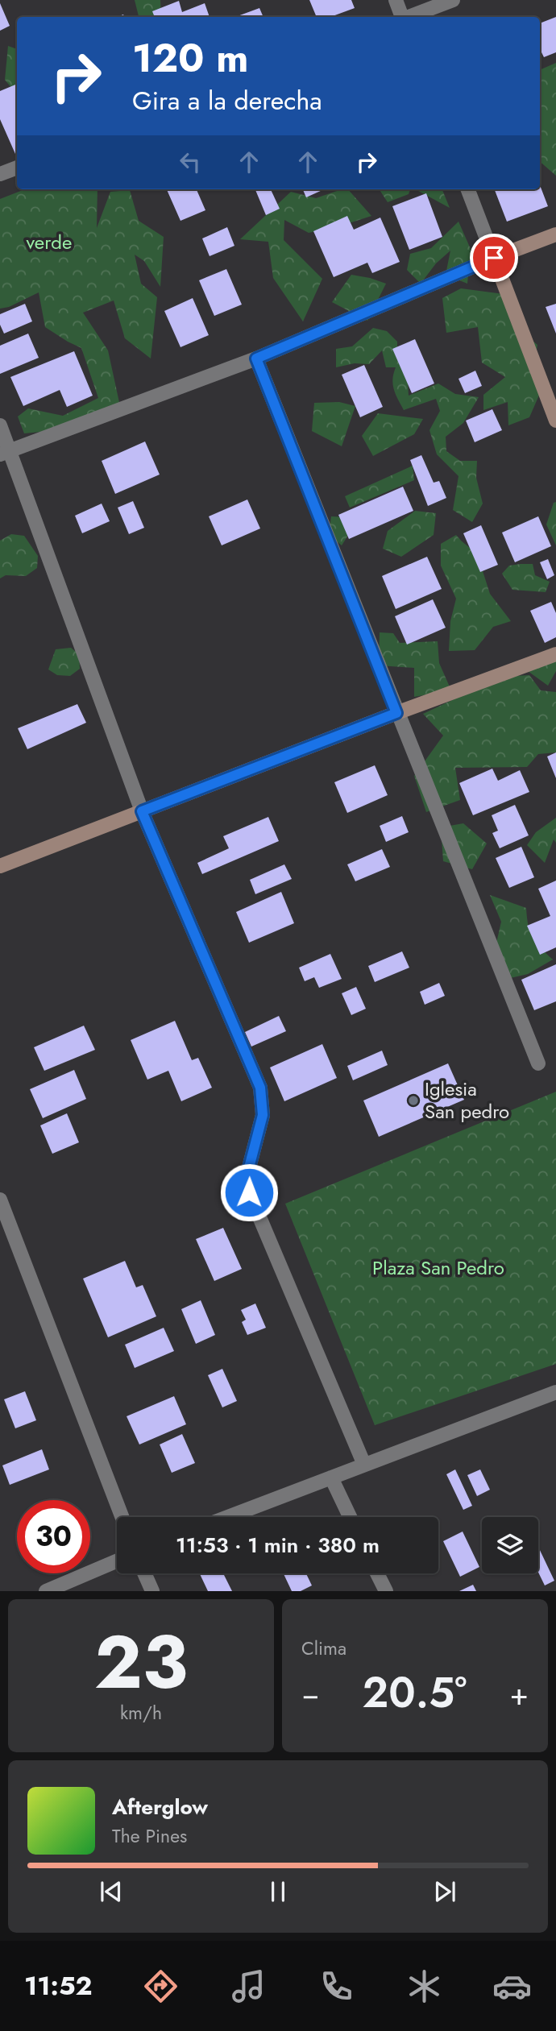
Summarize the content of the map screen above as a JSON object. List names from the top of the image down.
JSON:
{
  "parks": ["verde", "Plaza San Pedro"],
  "places": ["Iglesia San pedro"],
  "page": {
    "turn": ["120 m", "Gira a la derecha"],
    "limit": "30",
    "trip": "11:53 · 1 min · 380 m",
    "tile": [
      ["23", "km/h"],
      "Clima"
    ],
    "heat": ["−", "20.5°", "+"],
    "song": ["Afterglow", "The Pines"],
    "tabs": "11:52"
  }
}
